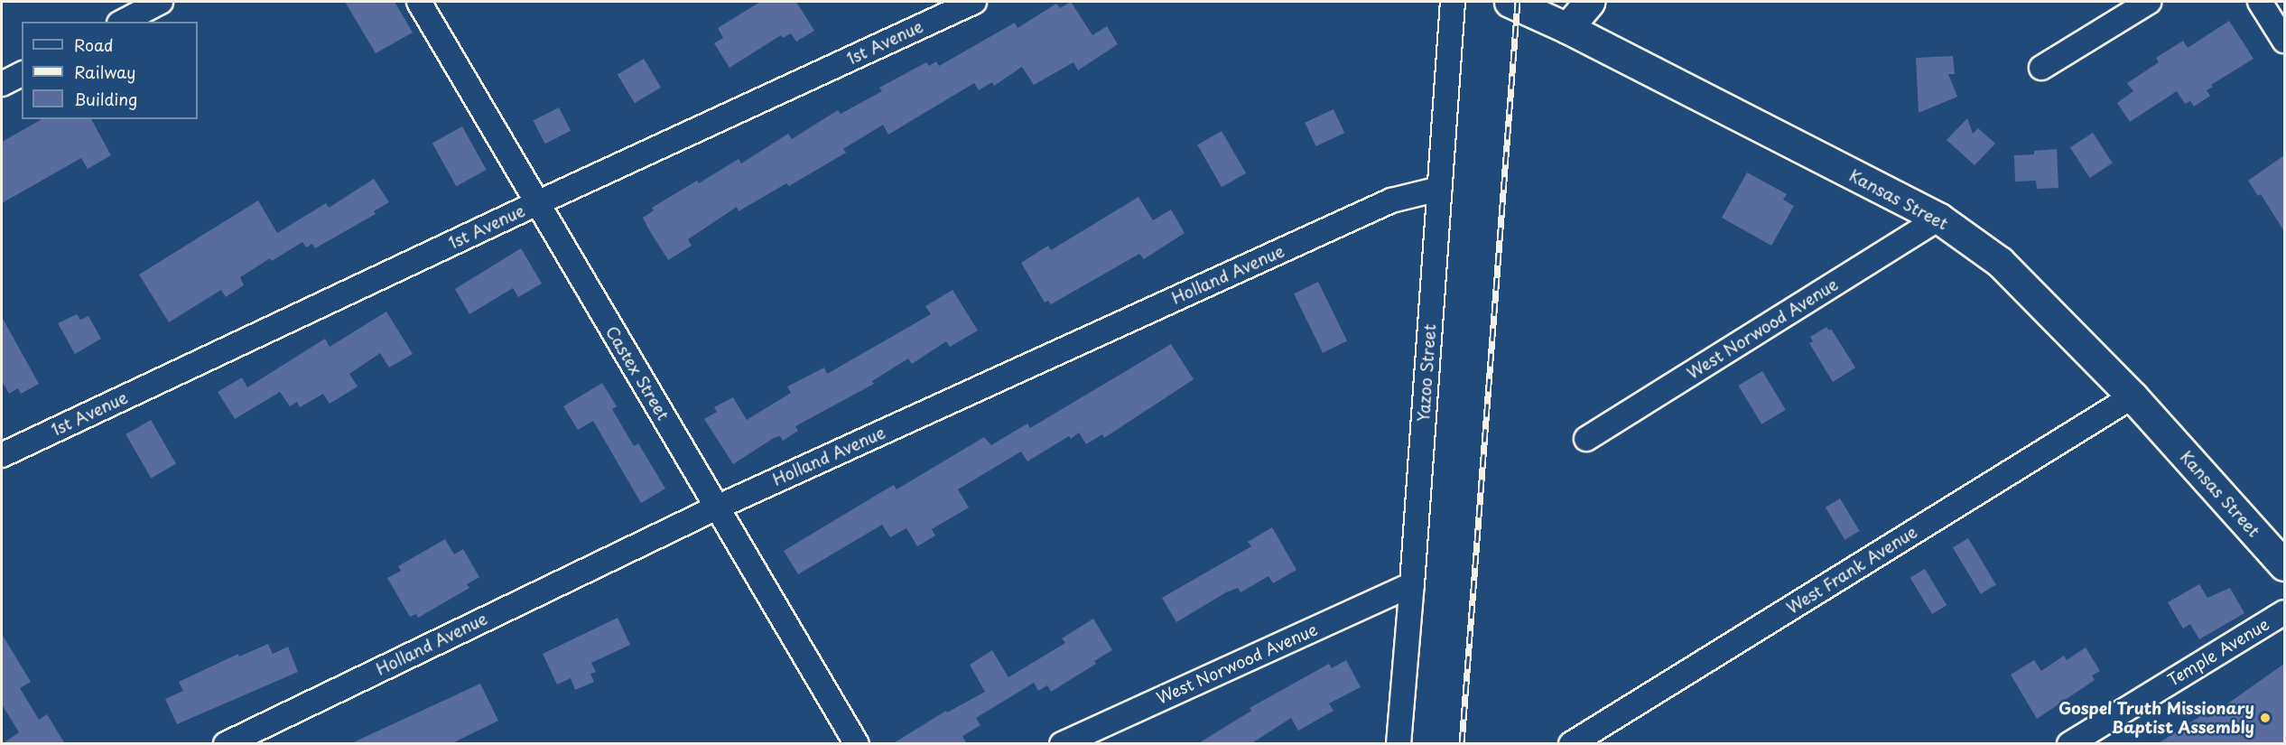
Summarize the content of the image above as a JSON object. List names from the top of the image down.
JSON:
{
  "streets": {
    "street": [
      "1st Avenue",
      "Kansas Street",
      "Holland Avenue",
      "West Norwood Avenue",
      "Castex Street",
      "Yazoo Street",
      "West Frank Avenue",
      "Temple Avenue"
    ]
  },
  "crossings": [
    ["1st Avenue", "Castex Street"],
    ["Kansas Street", "West Norwood Avenue"],
    ["Kansas Street", "West Frank Avenue"],
    ["Holland Avenue", "Castex Street"],
    ["Holland Avenue", "Yazoo Street"],
    ["West Norwood Avenue", "Yazoo Street"]
  ],
  "places": ["Gospel Truth Missionary Baptist Assembly"],
  "legend": ["Road", "Railway", "Building"]
}
